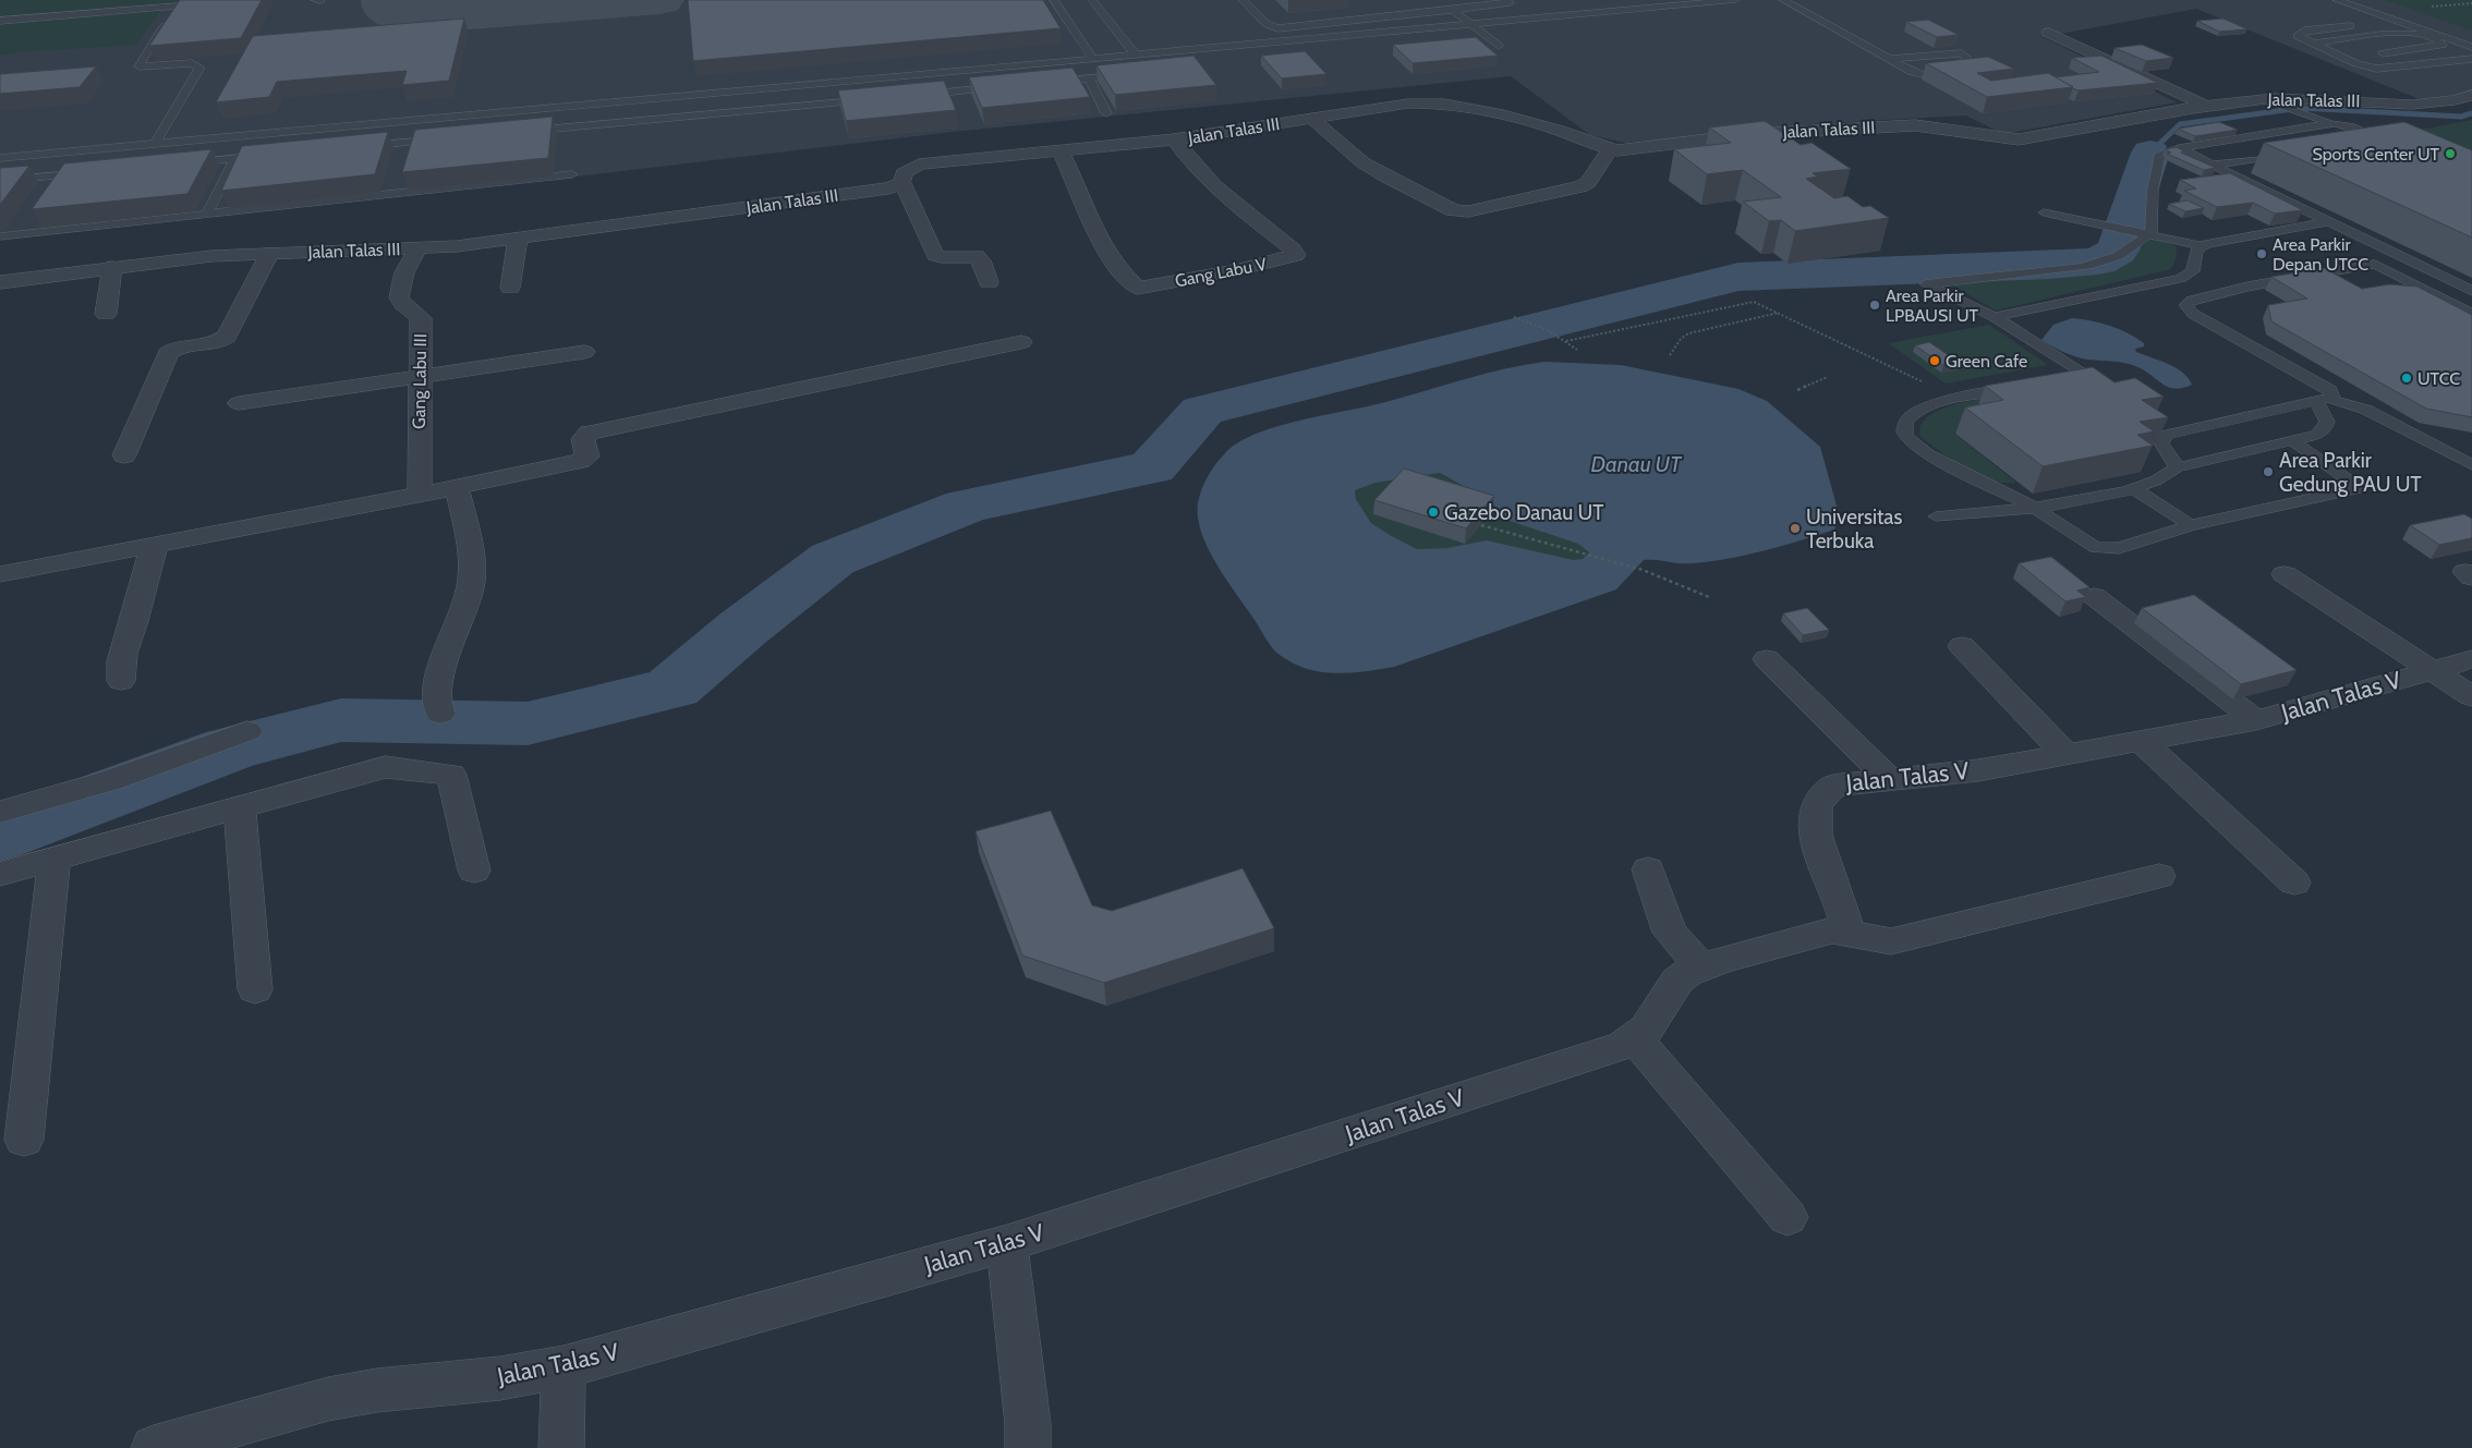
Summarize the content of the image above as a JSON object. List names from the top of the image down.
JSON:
{
  "streets": {
    "street": [
      "Jalan Talas III",
      "Gang Labu V",
      "Gang Labu III",
      "Jalan Talas V"
    ]
  },
  "crossings": [
    ["Jalan Talas III", "Gang Labu V"],
    ["Jalan Talas III", "Gang Labu III"]
  ],
  "water": ["Danau UT"],
  "places": [
    "Sports Center UT",
    "Area Parkir Depan UTCC",
    "Area Parkir LPBAUSI UT",
    "Green Cafe",
    "UTCC",
    "Area Parkir Gedung PAU UT",
    "Gazebo Danau UT",
    "Universitas Terbuka"
  ]
}
